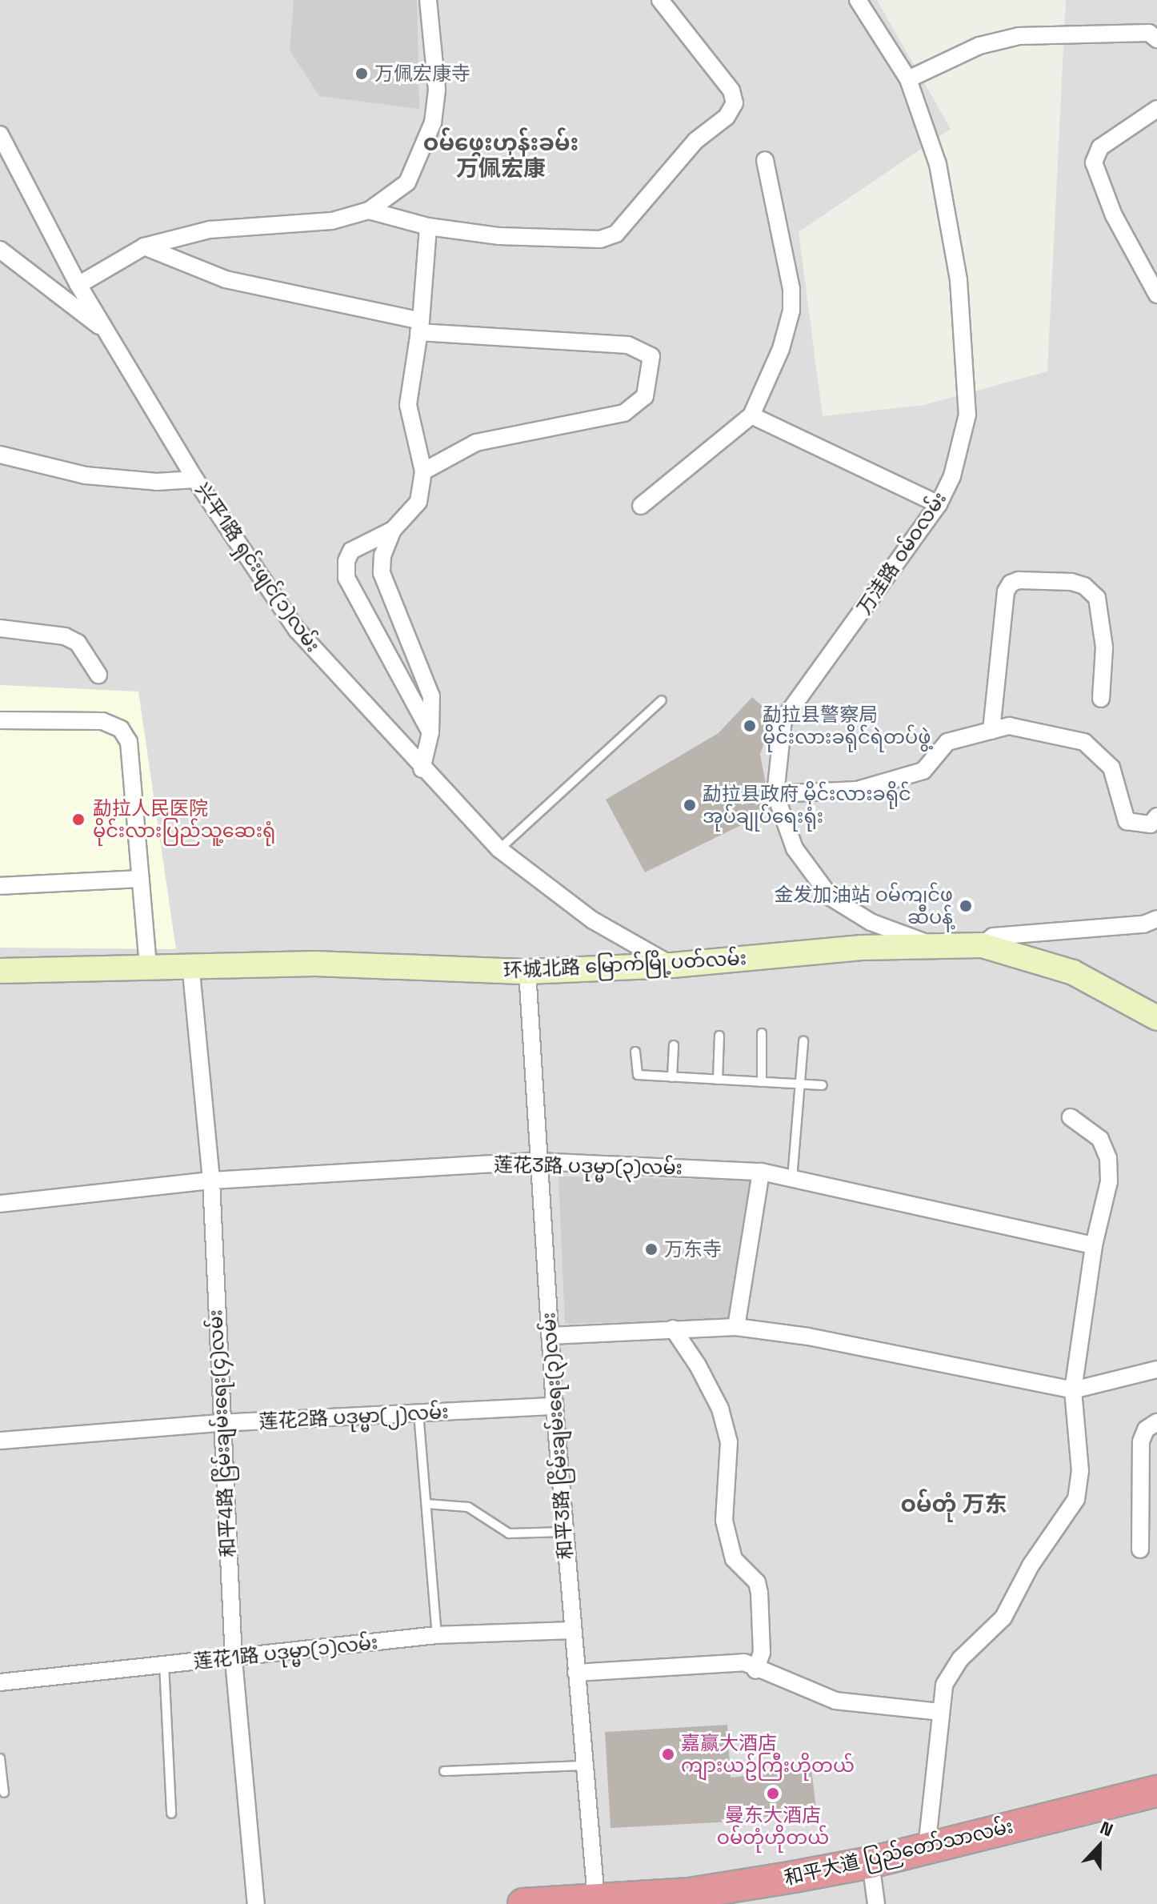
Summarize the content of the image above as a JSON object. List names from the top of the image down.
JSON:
{
  "streets": {
    "highway": ["和平大道 ပြည်တော်သာလမ်း"],
    "street": [
      "万洼路 ဝမ်ဝလမ်း",
      "兴平1路 ရှင်းဖျင်(၁)လမ်း",
      "环城北路 မြောက်မြို့ပတ်လမ်း",
      "莲花3路 ပဒုမ္မာ(၃)လမ်း",
      "莲花2路 ပဒုမ္မာ(၂)လမ်း",
      "和平4路 ငြိမ်းချမ်းရေး(၄)လမ်း",
      "和平3路 ငြိမ်းချမ်းရေး(၃)လမ်း",
      "莲花1路 ပဒုမ္မာ(၁)လမ်း"
    ]
  },
  "crossings": [
    ["万洼路 ဝမ်ဝလမ်း", "环城北路 မြောက်မြို့ပတ်လမ်း"],
    ["兴平1路 ရှင်းဖျင်(၁)လမ်း", "环城北路 မြောက်မြို့ပတ်လမ်း"],
    ["环城北路 မြောက်မြို့ပတ်လမ်း", "和平4路 ငြိမ်းချမ်းရေး(၄)လမ်း"],
    ["环城北路 မြောက်မြို့ပတ်လမ်း", "和平3路 ငြိမ်းချမ်းရေး(၃)လမ်း"],
    ["莲花3路 ပဒုမ္မာ(၃)လမ်း", "和平4路 ငြိမ်းချမ်းရေး(၄)လမ်း"],
    ["莲花3路 ပဒုမ္မာ(၃)လမ်း", "和平3路 ငြိမ်းချမ်းရေး(၃)လမ်း"],
    ["莲花2路 ပဒုမ္မာ(၂)လမ်း", "和平4路 ငြိမ်းချမ်းရေး(၄)လမ်း"],
    ["莲花2路 ပဒုမ္မာ(၂)လမ်း", "和平3路 ငြိမ်းချမ်းရေး(၃)လမ်း"],
    ["和平4路 ငြိမ်းချမ်းရေး(၄)လမ်း", "莲花1路 ပဒုမ္မာ(၁)လမ်း"],
    ["和平3路 ငြိမ်းချမ်းရေး(၃)လမ်း", "莲花1路 ပဒုမ္မာ(၁)လမ်း"],
    ["和平3路 ငြိမ်းချမ်းရေး(၃)လမ်း", "和平大道 ပြည်တော်သာလမ်း"]
  ],
  "districts": ["ဝမ်ဖွေးဟုန်းခမ်း 万佩宏康", "ဝမ်တုံ 万东"],
  "places": [
    "万佩宏康寺",
    "勐拉县警察局 မိုင်းလားခရိုင်ရဲတပ်ဖွဲ့",
    "勐拉县政府 မိုင်းလားခရိုင် အုပ်ချုပ်ရေးရုံး",
    "勐拉人民医院 မိုင်းလားပြည်သူ့ဆေးရုံ",
    "金发加油站 ဝမ်ကျင်ဖ ဆီပန့်",
    "万东寺",
    "嘉赢大酒店 ကျားယဥ်ကြီးဟိုတယ်",
    "曼东大酒店 ဝမ်တုံဟိုတယ်"
  ],
  "north": "top"
}
